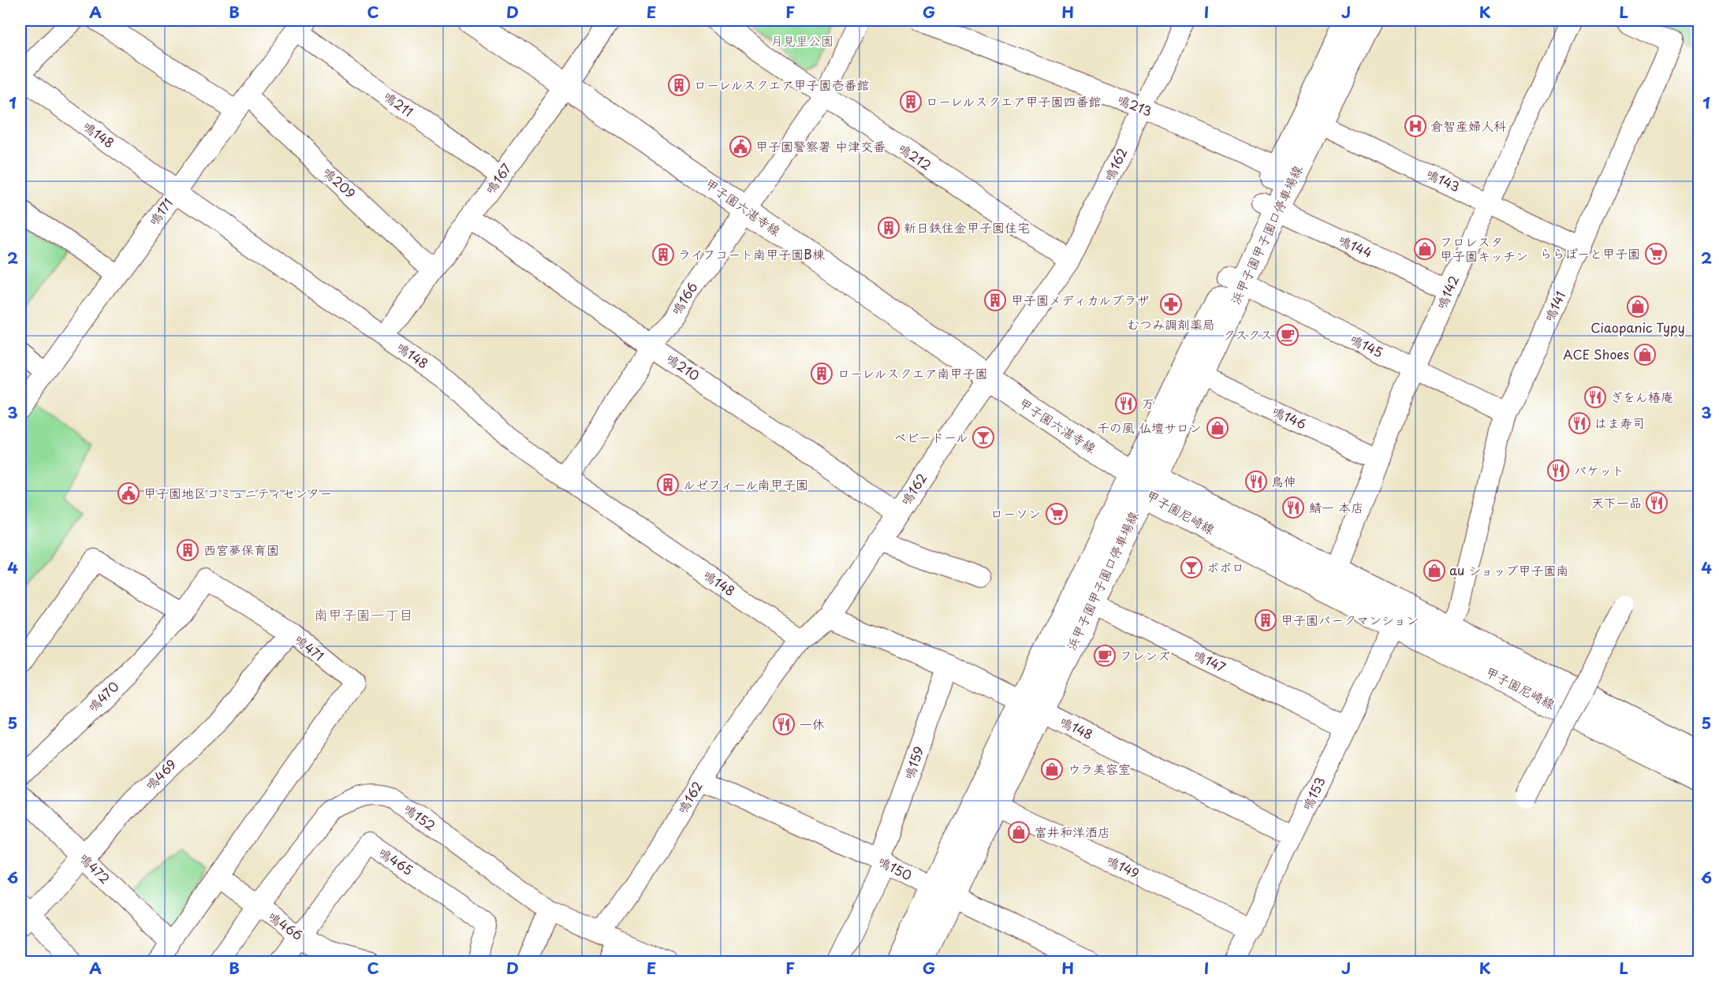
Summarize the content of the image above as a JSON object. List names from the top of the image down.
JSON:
{
  "streets": {
    "main road": ["甲子園六湛寺線", "浜甲子園甲子園口停車場線", "甲子園尼崎線"],
    "street": [
      "鳴211",
      "鳴213",
      "鳴148",
      "鳴212",
      "鳴162",
      "鳴167",
      "鳴143",
      "鳴209",
      "鳴171",
      "鳴144",
      "鳴142",
      "鳴166",
      "鳴141",
      "鳴145",
      "鳴210",
      "鳴146",
      "鳴471",
      "鳴147",
      "鳴470",
      "鳴159",
      "鳴469",
      "鳴153",
      "鳴152",
      "鳴465",
      "鳴149",
      "鳴472",
      "鳴150",
      "鳴466"
    ]
  },
  "crossings": [
    ["鳴211", "鳴167"],
    ["鳴211", "鳴171"],
    ["鳴213", "鳴162"],
    ["鳴213", "浜甲子園甲子園口停車場線"],
    ["鳴148", "鳴162"],
    ["鳴148", "鳴167"],
    ["鳴148", "鳴171"],
    ["鳴148", "浜甲子園甲子園口停車場線"],
    ["鳴148", "鳴166"],
    ["鳴148", "鳴159"],
    ["鳴148", "鳴153"],
    ["鳴212", "鳴162"],
    ["鳴212", "鳴166"],
    ["鳴162", "甲子園六湛寺線"],
    ["鳴162", "鳴210"],
    ["鳴162", "鳴152"],
    ["鳴162", "鳴150"],
    ["鳴167", "鳴209"],
    ["鳴167", "甲子園六湛寺線"],
    ["鳴167", "鳴210"],
    ["鳴143", "浜甲子園甲子園口停車場線"],
    ["鳴143", "鳴142"],
    ["鳴143", "鳴141"],
    ["鳴209", "鳴171"],
    ["甲子園六湛寺線", "浜甲子園甲子園口停車場線"],
    ["甲子園六湛寺線", "鳴166"],
    ["甲子園六湛寺線", "甲子園尼崎線"],
    ["浜甲子園甲子園口停車場線", "鳴144"],
    ["浜甲子園甲子園口停車場線", "鳴145"],
    ["浜甲子園甲子園口停車場線", "鳴146"],
    ["浜甲子園甲子園口停車場線", "甲子園尼崎線"],
    ["浜甲子園甲子園口停車場線", "鳴147"],
    ["浜甲子園甲子園口停車場線", "鳴149"],
    ["浜甲子園甲子園口停車場線", "鳴150"],
    ["鳴144", "鳴142"],
    ["鳴142", "鳴145"],
    ["鳴142", "鳴146"],
    ["鳴142", "甲子園尼崎線"],
    ["鳴166", "鳴210"],
    ["鳴141", "鳴145"],
    ["鳴141", "甲子園尼崎線"],
    ["甲子園尼崎線", "鳴153"],
    ["鳴471", "鳴470"],
    ["鳴471", "鳴469"],
    ["鳴471", "鳴472"],
    ["鳴147", "鳴153"],
    ["鳴159", "鳴150"],
    ["鳴469", "鳴472"],
    ["鳴153", "鳴149"],
    ["鳴152", "鳴466"],
    ["鳴465", "鳴466"]
  ],
  "districts": ["南甲子園一丁目"],
  "parks": ["月見里公園"],
  "places": {
    "building": [
      "ローレルスクエア甲子園壱番館",
      "ローレルスクエア甲子園四番館",
      "新日鉄住金甲子園住宅",
      "ライフコート南甲子園B棟",
      "甲子園メディカルプラザ",
      "ローレルスクエア南甲子園",
      "ルゼフィール南甲子園",
      "西宮夢保育園",
      "甲子園パークマンション"
    ],
    "hospital": ["倉智産婦人科"],
    "public building": ["甲子園警察署 中津交番", "甲子園地区コミュニティセンター"],
    "shop": [
      "フロレスタ 甲子園キッチン",
      "Ciaopanic Typy",
      "ACE Shoes",
      "千の風 仏壇サロン",
      "au ショップ甲子園南",
      "ウラ美容室",
      "富井和洋酒店"
    ],
    "supermarket": ["ららぽーと甲子園", "ローソン"],
    "pharmacy": ["むつみ調剤薬局"],
    "cafe": ["クスクス", "フレンズ"],
    "restaurant": [
      "ぎをん椿庵",
      "万",
      "はま寿司",
      "バケット",
      "鳥伸",
      "天下一品",
      "鯖一 本店",
      "一休"
    ],
    "bar": ["ベビードール", "ポポロ"]
  },
  "grid": {
    "columns": [
      "A",
      "B",
      "C",
      "D",
      "E",
      "F",
      "G",
      "H",
      "I",
      "J",
      "K",
      "L"
    ],
    "rows": [
      "1",
      "2",
      "3",
      "4",
      "5",
      "6"
    ]
  }
}
